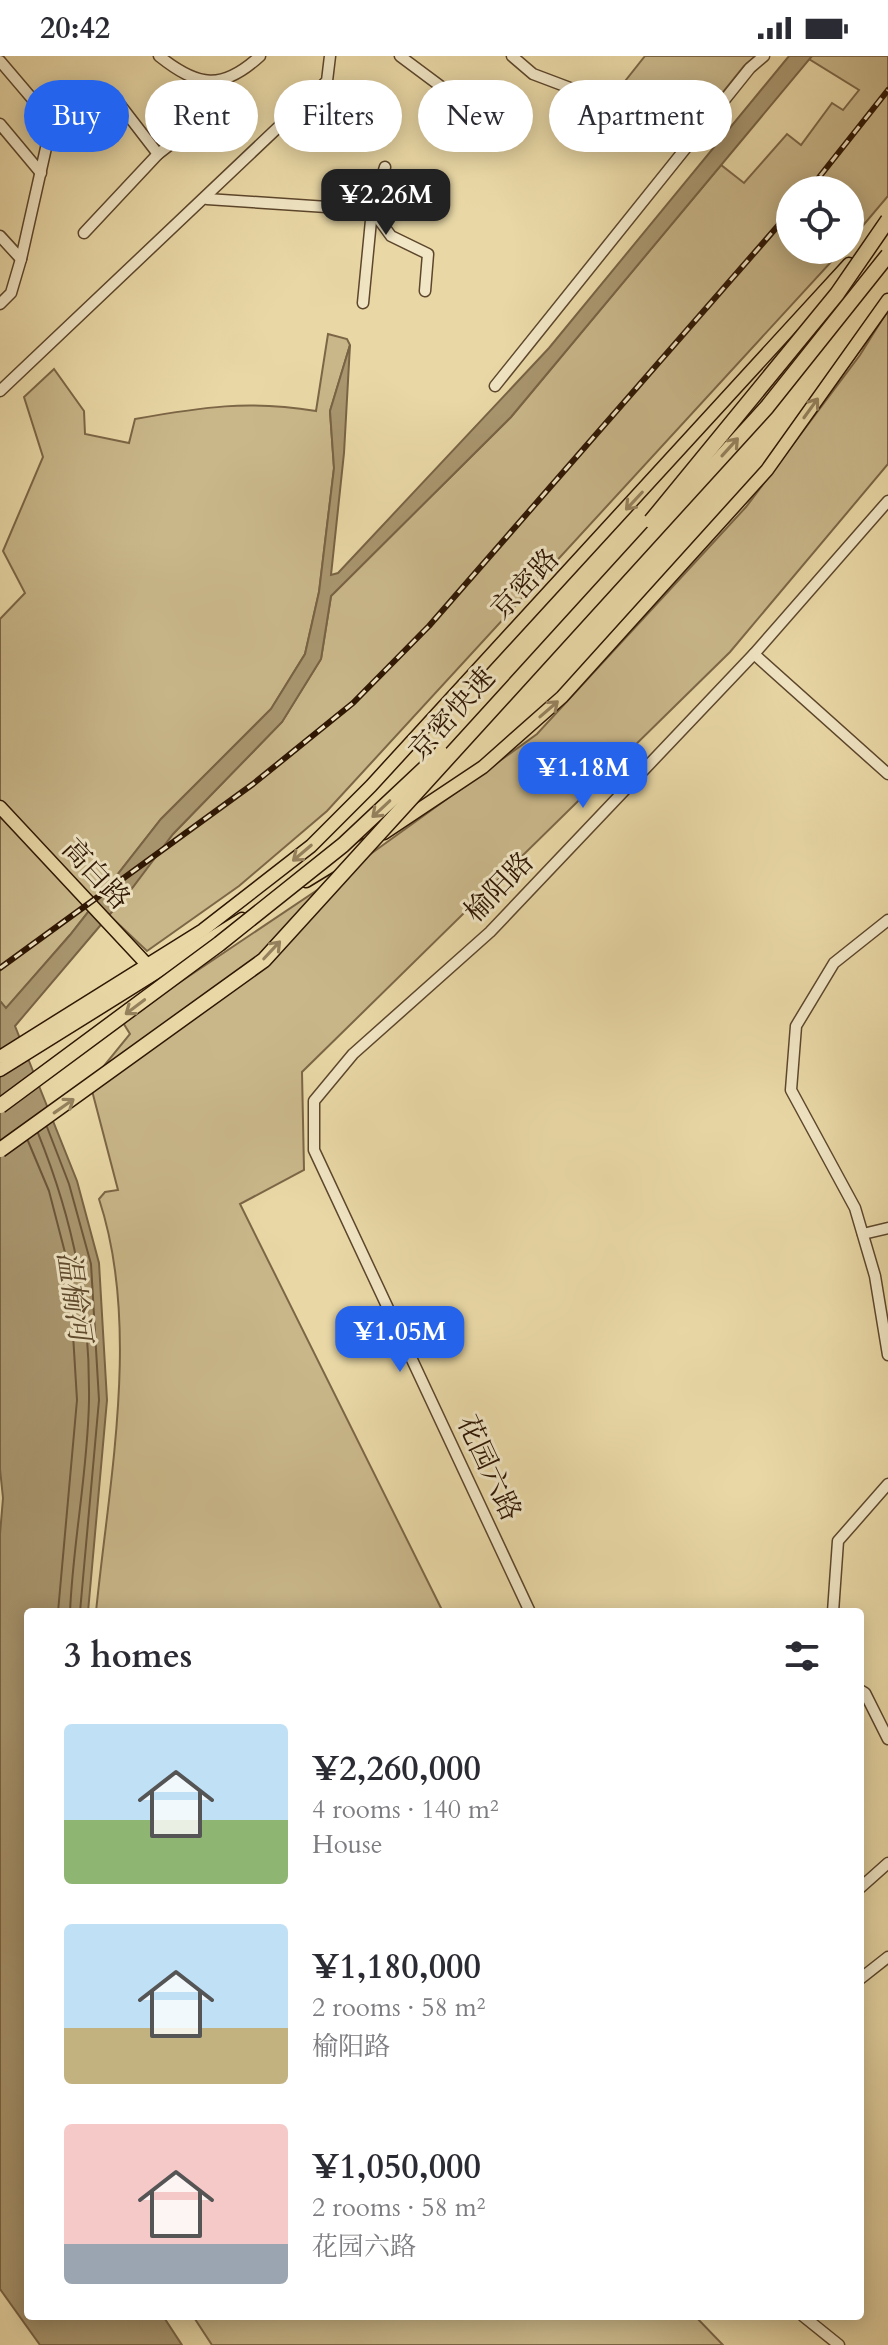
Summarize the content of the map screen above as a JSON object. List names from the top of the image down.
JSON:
{
  "streets": {
    "highway": ["京密快速"],
    "main road": ["京密路", "高白路"],
    "street": ["榆阳路", "花园六路"]
  },
  "crossings": [
    ["京密路", "高白路"],
    ["榆阳路", "花园六路"]
  ],
  "water": ["温榆河"],
  "page": {
    "status": "20:42",
    "chip": [
      "Buy",
      "Rent",
      "Filters",
      "New",
      "Apartment"
    ],
    "price": ["¥2.26M", "¥1.18M", "¥1.05M"],
    "heading": "3 homes",
    "list": [
      {
        "name": "¥2,260,000",
        "note": "4 rooms · 140 m² · House"
      },
      {
        "name": "¥1,180,000",
        "note": "2 rooms · 58 m² · 榆阳路"
      },
      {
        "name": "¥1,050,000",
        "note": "2 rooms · 58 m² · 花园六路"
      }
    ]
  }
}
